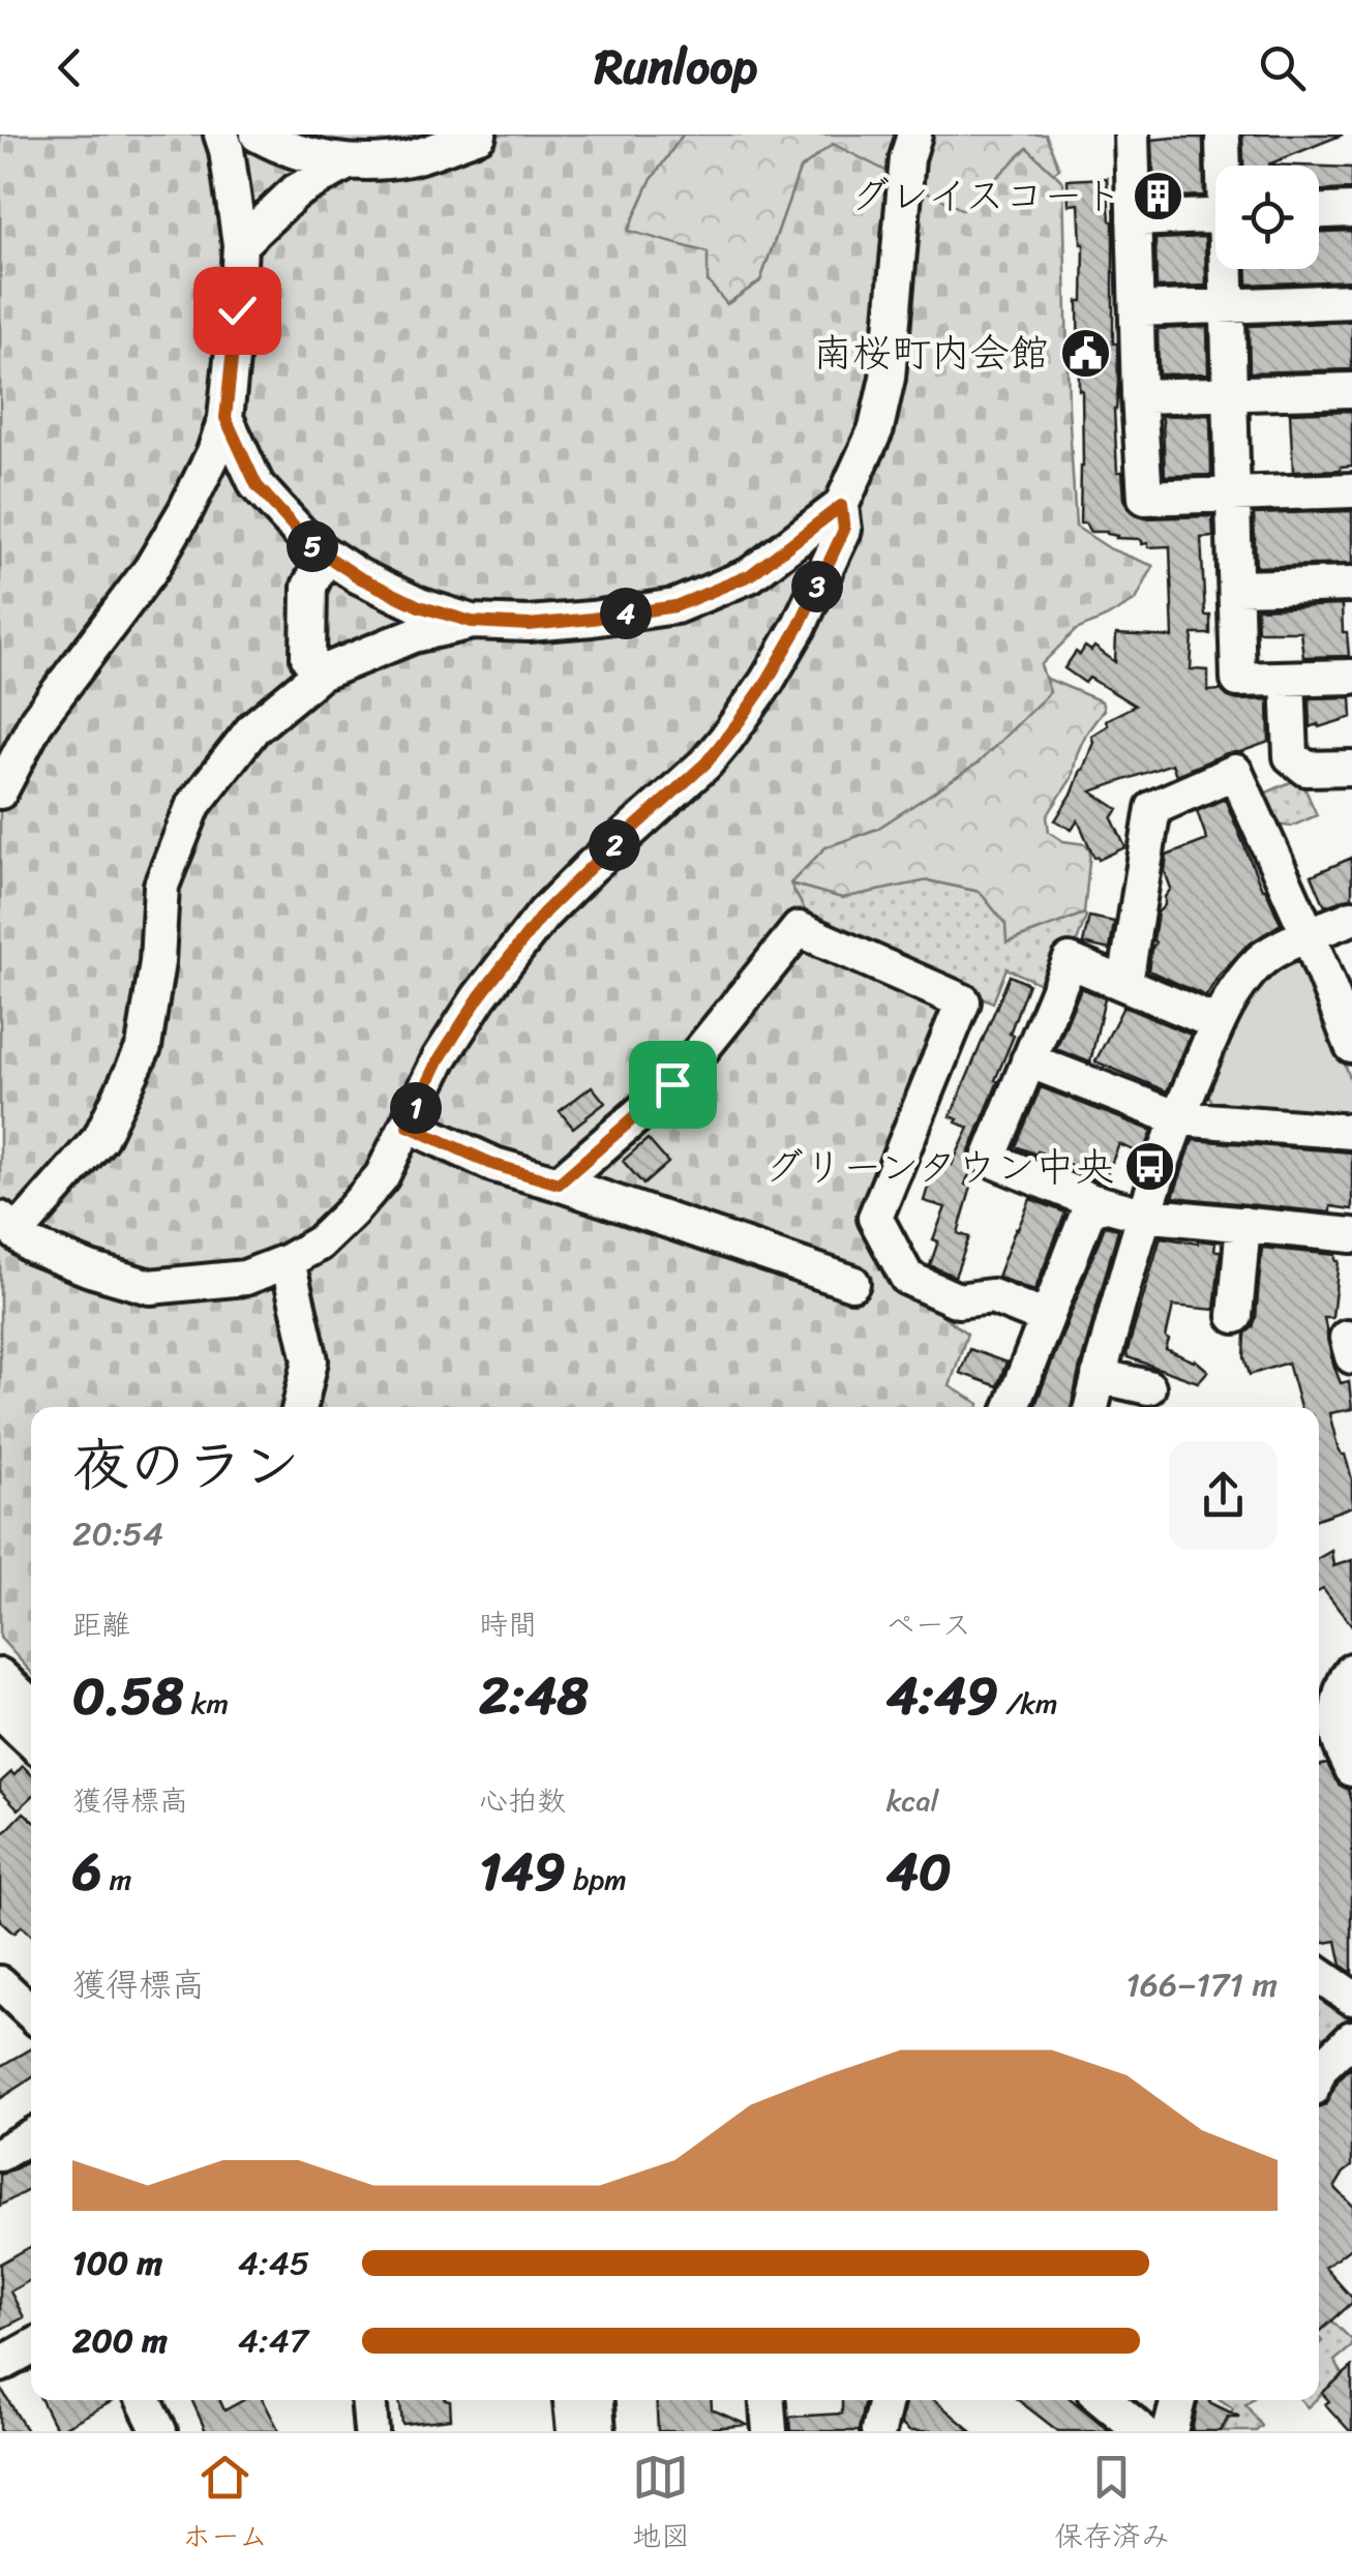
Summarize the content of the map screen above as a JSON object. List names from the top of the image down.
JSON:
{
  "places": {
    "building": ["グレイスコート"],
    "public building": ["南桜町内会館"],
    "bus stop": ["グリーンタウン中央"]
  },
  "page": {
    "header": "Runloop",
    "pins": [
      "5",
      "3",
      "4",
      "2",
      "1"
    ],
    "heading": ["夜のラン", "20:54"],
    "stats": [
      ["距離", "0.58 km"],
      ["時間", "2:48"],
      ["ペース", "4:49 /km"],
      ["獲得標高", "6 m"],
      ["心拍数", "149 bpm"],
      ["kcal", "40"]
    ],
    "chart": ["獲得標高", "166–171 m"],
    "list": [
      {
        "name": "100 m",
        "note": "4:45"
      },
      {
        "name": "200 m",
        "note": "4:47"
      }
    ],
    "tabs": ["ホーム", "地図", "保存済み"]
  }
}
